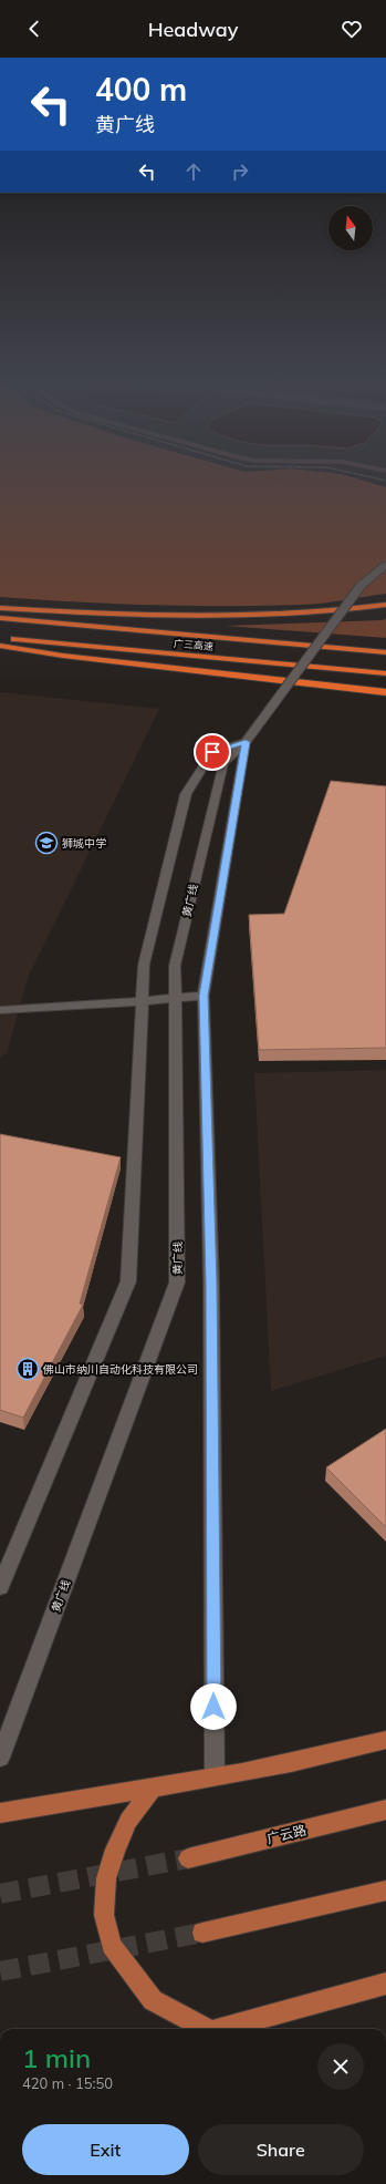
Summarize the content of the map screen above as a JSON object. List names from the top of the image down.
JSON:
{
  "streets": {
    "highway": ["广三高速"],
    "main road": ["广云路"],
    "street": ["黄广线"]
  },
  "places": {
    "school or university": ["狮城中学"],
    "building": ["佛山市纳川自动化科技有限公司"]
  },
  "north": "top",
  "page": {
    "header": "Headway",
    "turn": ["400 m", "黄广线"],
    "heading": ["1 min", "420 m · 15:50"],
    "buttons": ["Exit", "Share"]
  }
}
